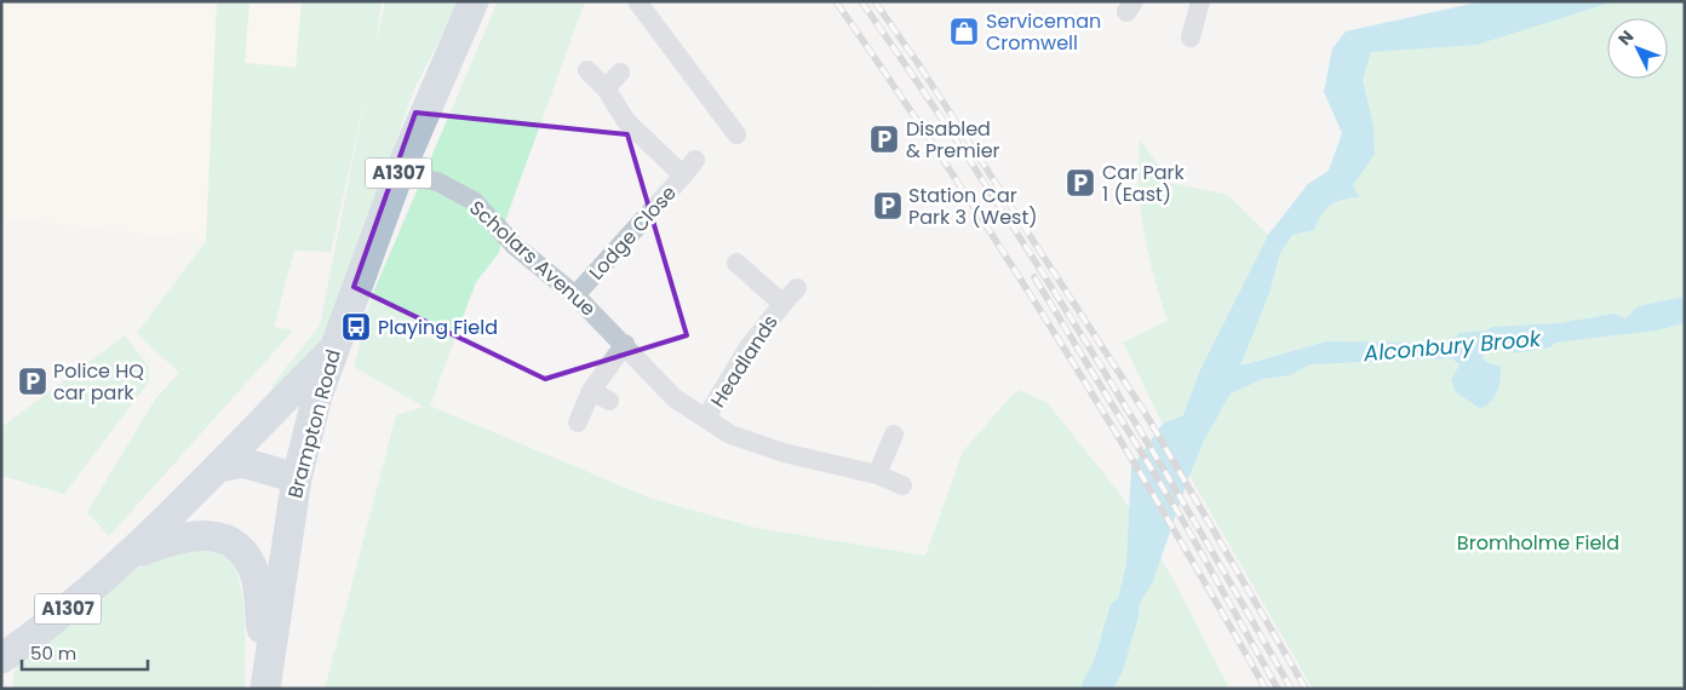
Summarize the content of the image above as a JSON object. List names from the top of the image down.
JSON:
{
  "streets": {
    "main road": ["A1307", "Brampton Road"],
    "street": ["Lodge Close", "Scholars Avenue", "Headlands"]
  },
  "crossings": [
    ["A1307", "Brampton Road"],
    ["Lodge Close", "Scholars Avenue"],
    ["Scholars Avenue", "Headlands"],
    ["Scholars Avenue", "Brampton Road"]
  ],
  "water": ["Alconbury Brook"],
  "parks": ["Bromholme Field"],
  "places": {
    "shop": ["Serviceman Cromwell"],
    "parking": [
      "Disabled & Premier",
      "Car Park 1 (East)",
      "Station Car Park 3 (West)",
      "Police HQ car park"
    ],
    "bus stop": ["Playing Field"]
  },
  "scale_bar": "50 m",
  "north": "top left"
}
